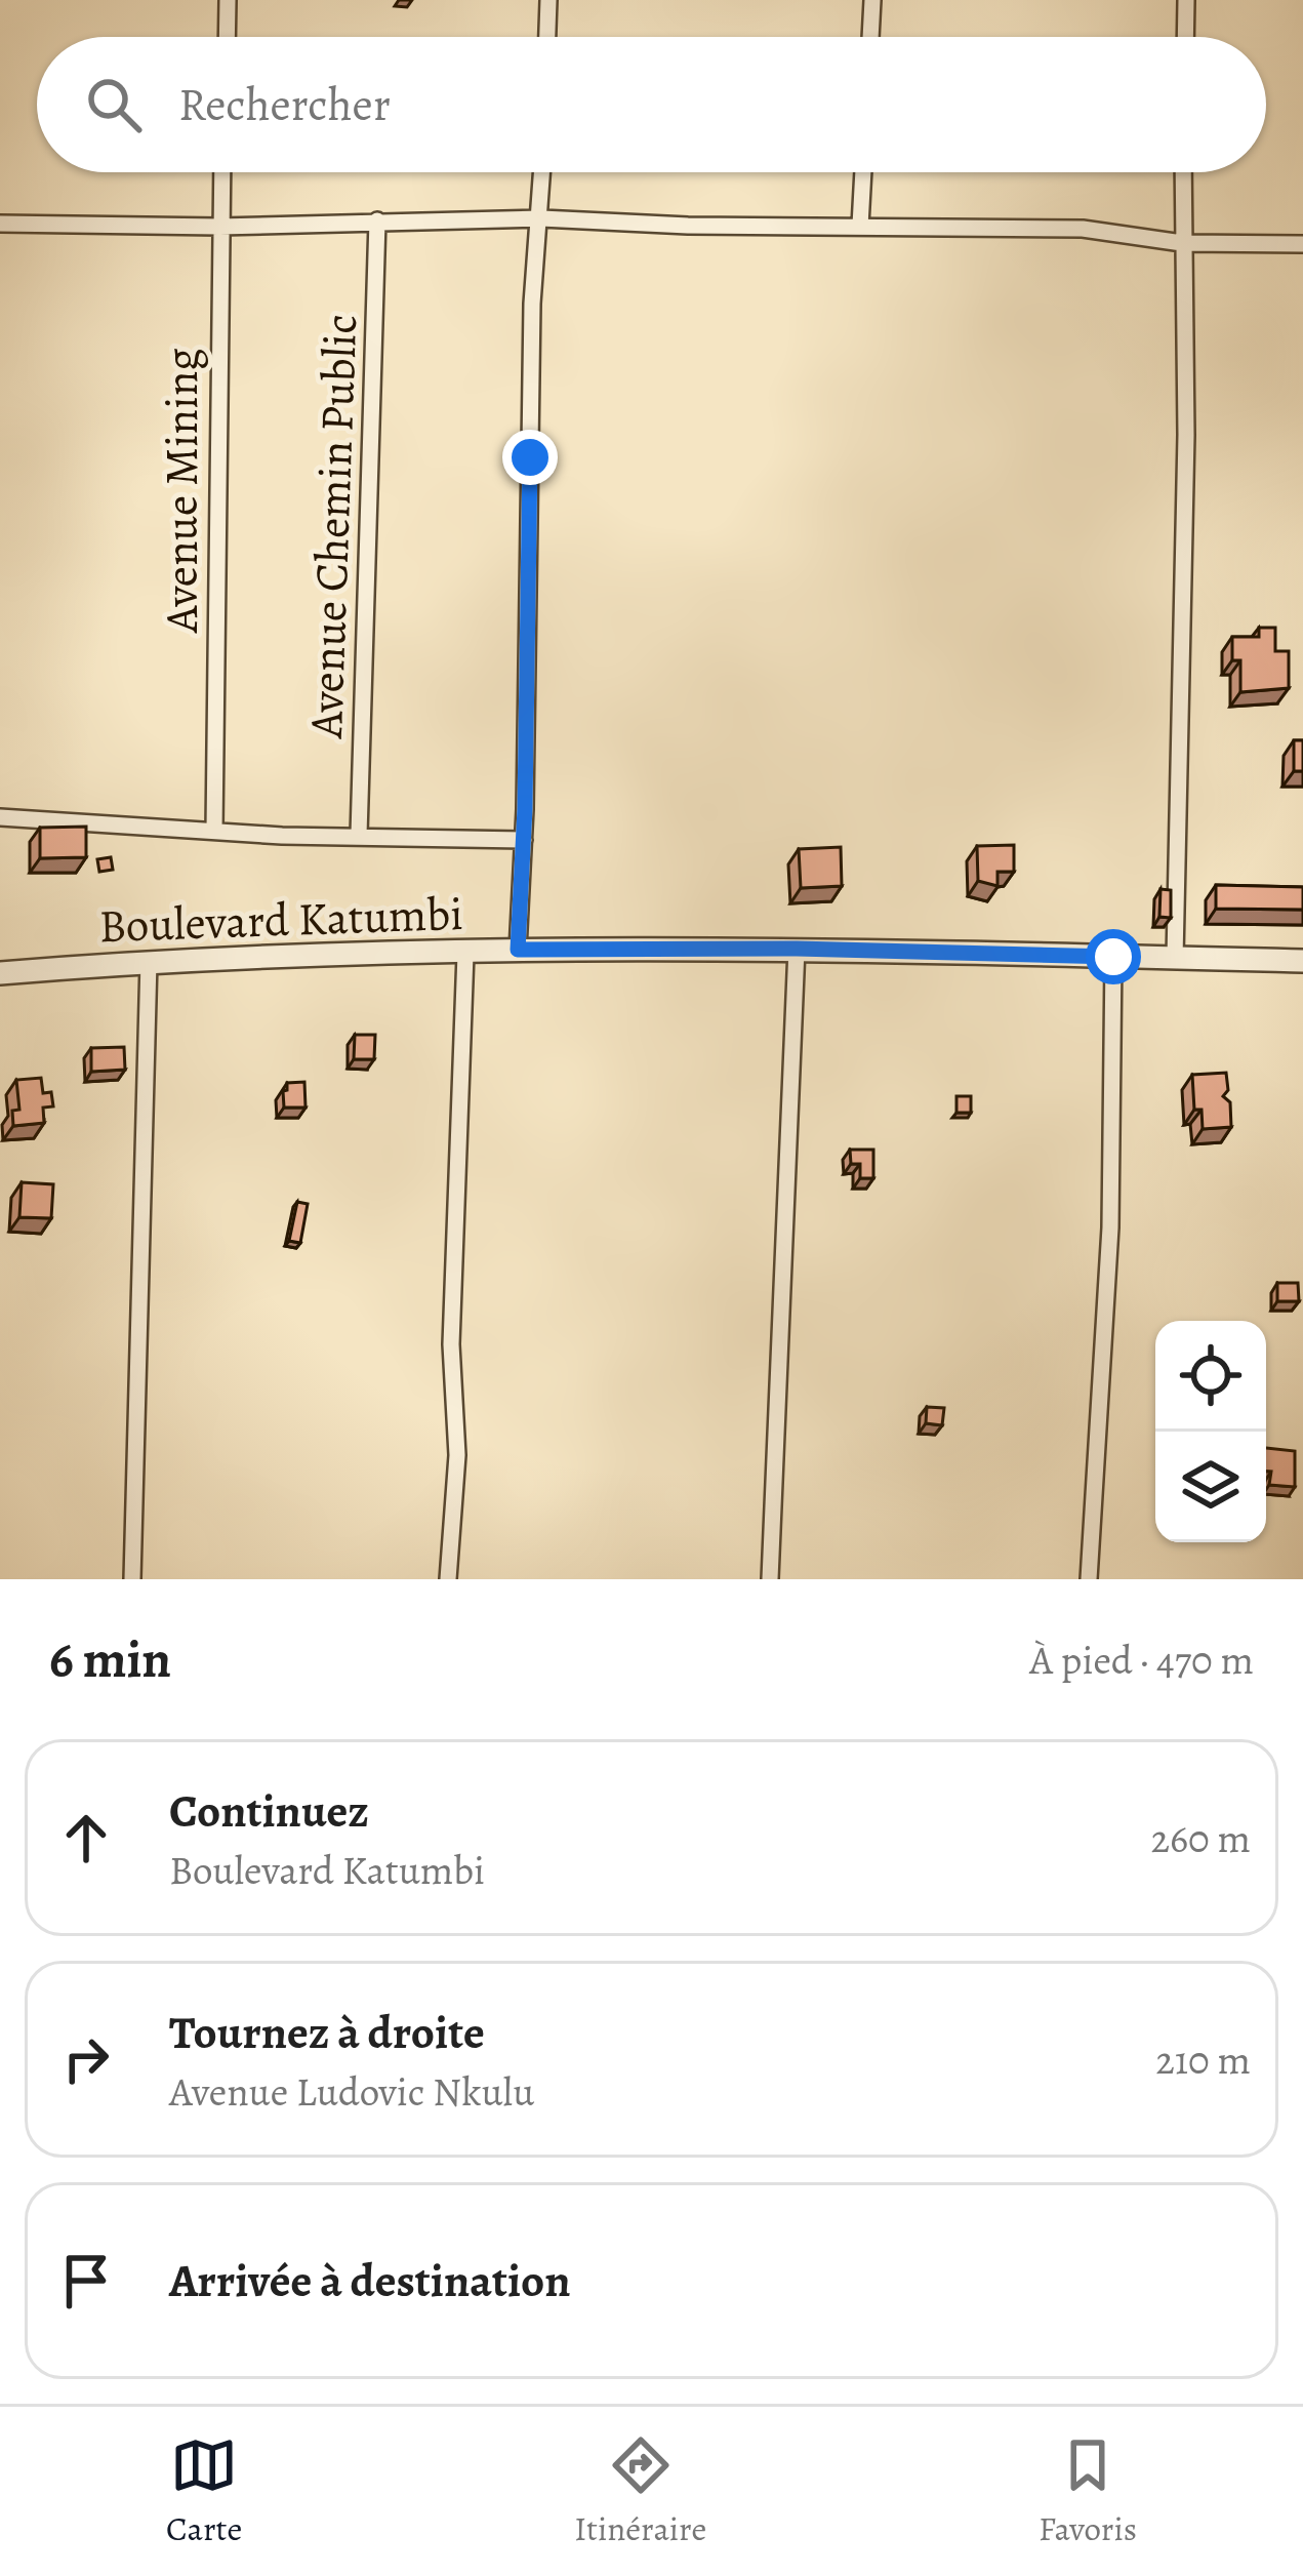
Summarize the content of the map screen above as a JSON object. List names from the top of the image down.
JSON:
{
  "streets": {
    "street": ["Avenue Mining", "Avenue Chemin Public", "Boulevard Katumbi"]
  },
  "page": {
    "search": "Rechercher",
    "heading": ["6 min", "À pied · 470 m"],
    "list": [
      ["Continuez", "Boulevard Katumbi", "260 m"],
      ["Tournez à droite", "Avenue Ludovic Nkulu", "210 m"],
      "Arrivée à destination"
    ],
    "nav": ["Carte", "Itinéraire", "Favoris"]
  }
}
